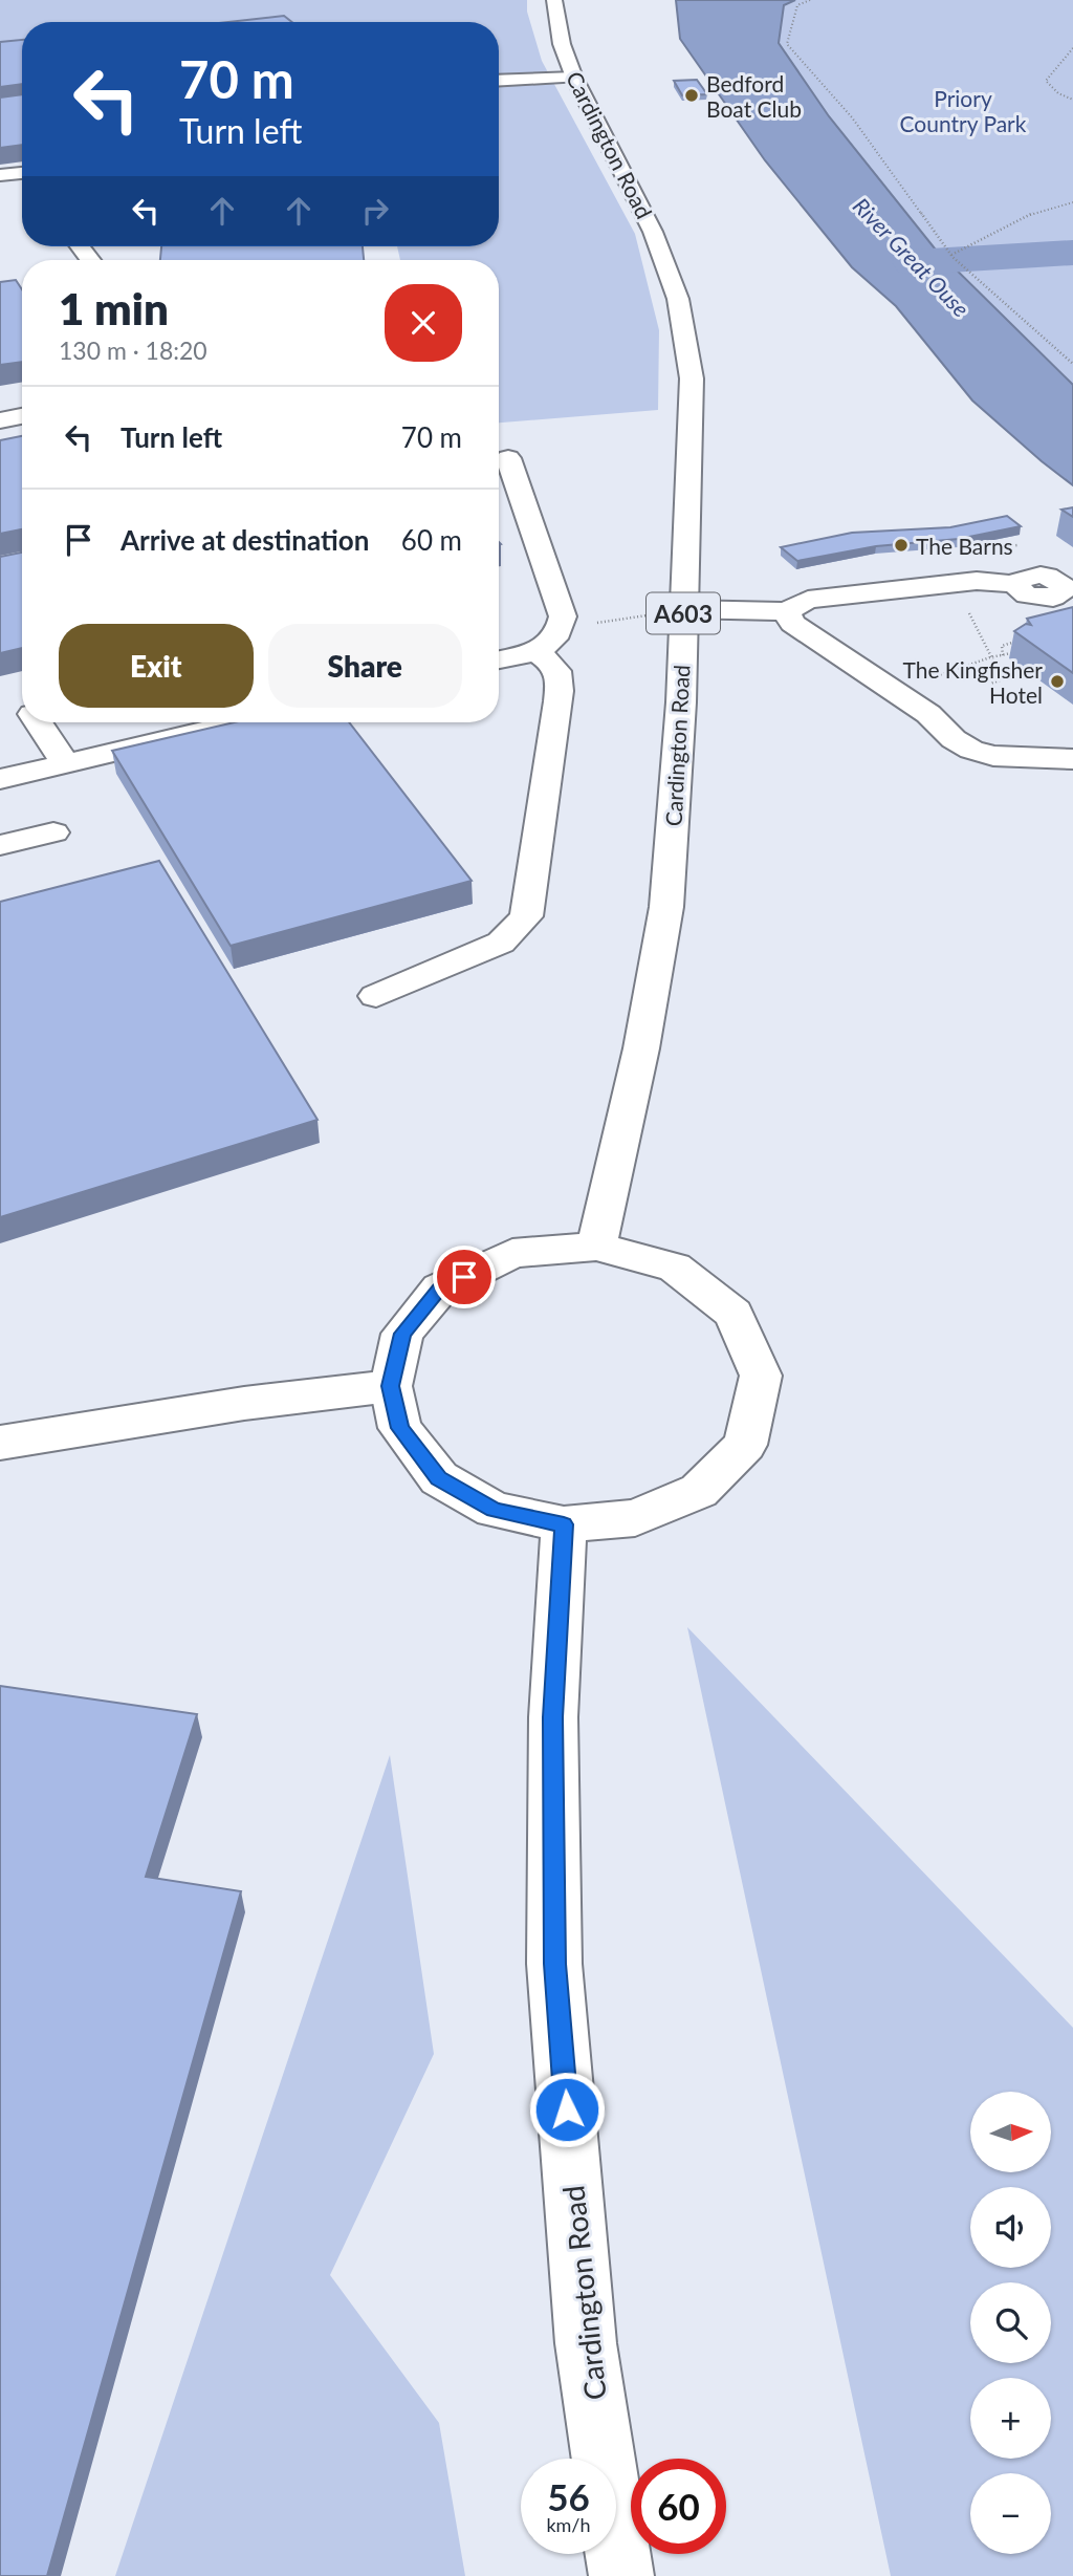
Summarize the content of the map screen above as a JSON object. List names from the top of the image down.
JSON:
{
  "streets": {
    "main road": ["Cardington Road", "A603"]
  },
  "water": ["River Great Ouse"],
  "parks": ["Priory Country Park"],
  "places": ["Bedford Boat Club", "The Barns", "The Kingfisher Hotel"],
  "north": "right",
  "page": {
    "turn": ["70 m", "Turn left"],
    "heading": ["1 min", "130 m · 18:20"],
    "list": [
      {
        "name": "Turn left",
        "value": "70 m"
      },
      {
        "name": "Arrive at destination",
        "value": "60 m"
      }
    ],
    "buttons": ["Exit", "Share"],
    "map_buttons": ["+", "−"],
    "speed": "56 km/h",
    "limit": "60"
  }
}
